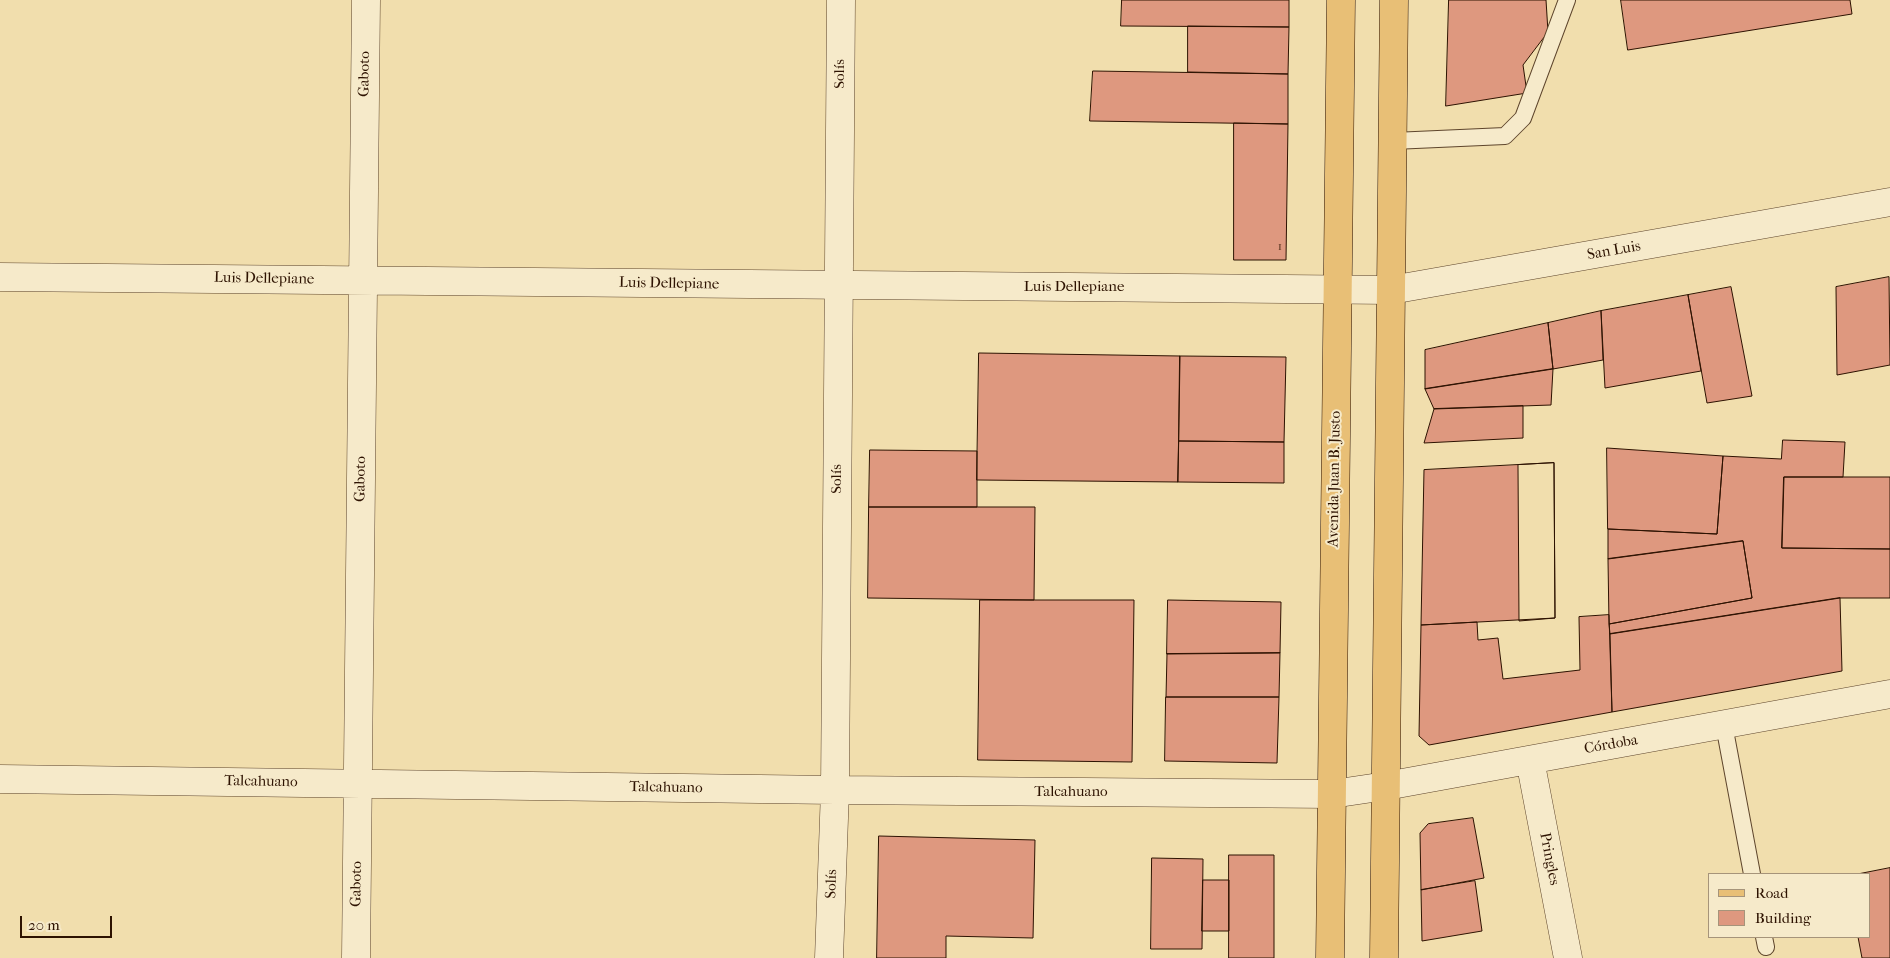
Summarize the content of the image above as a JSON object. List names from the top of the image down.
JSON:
{
  "streets": {
    "main road": ["Avenida Juan B. Justo"],
    "street": [
      "Gaboto",
      "Solís",
      "San Luis",
      "Luis Dellepiane",
      "Córdoba",
      "Talcahuano",
      "Pringles"
    ]
  },
  "crossings": [
    ["Gaboto", "Luis Dellepiane"],
    ["Gaboto", "Talcahuano"],
    ["Solís", "Luis Dellepiane"],
    ["Solís", "Talcahuano"],
    ["San Luis", "Luis Dellepiane"],
    ["San Luis", "Avenida Juan B. Justo"],
    ["Luis Dellepiane", "Avenida Juan B. Justo"],
    ["Avenida Juan B. Justo", "Córdoba"],
    ["Avenida Juan B. Justo", "Talcahuano"],
    ["Córdoba", "Talcahuano"],
    ["Córdoba", "Pringles"]
  ],
  "house_numbers": ["1"],
  "legend": ["Road", "Building"],
  "scale_bar": "20 m"
}
